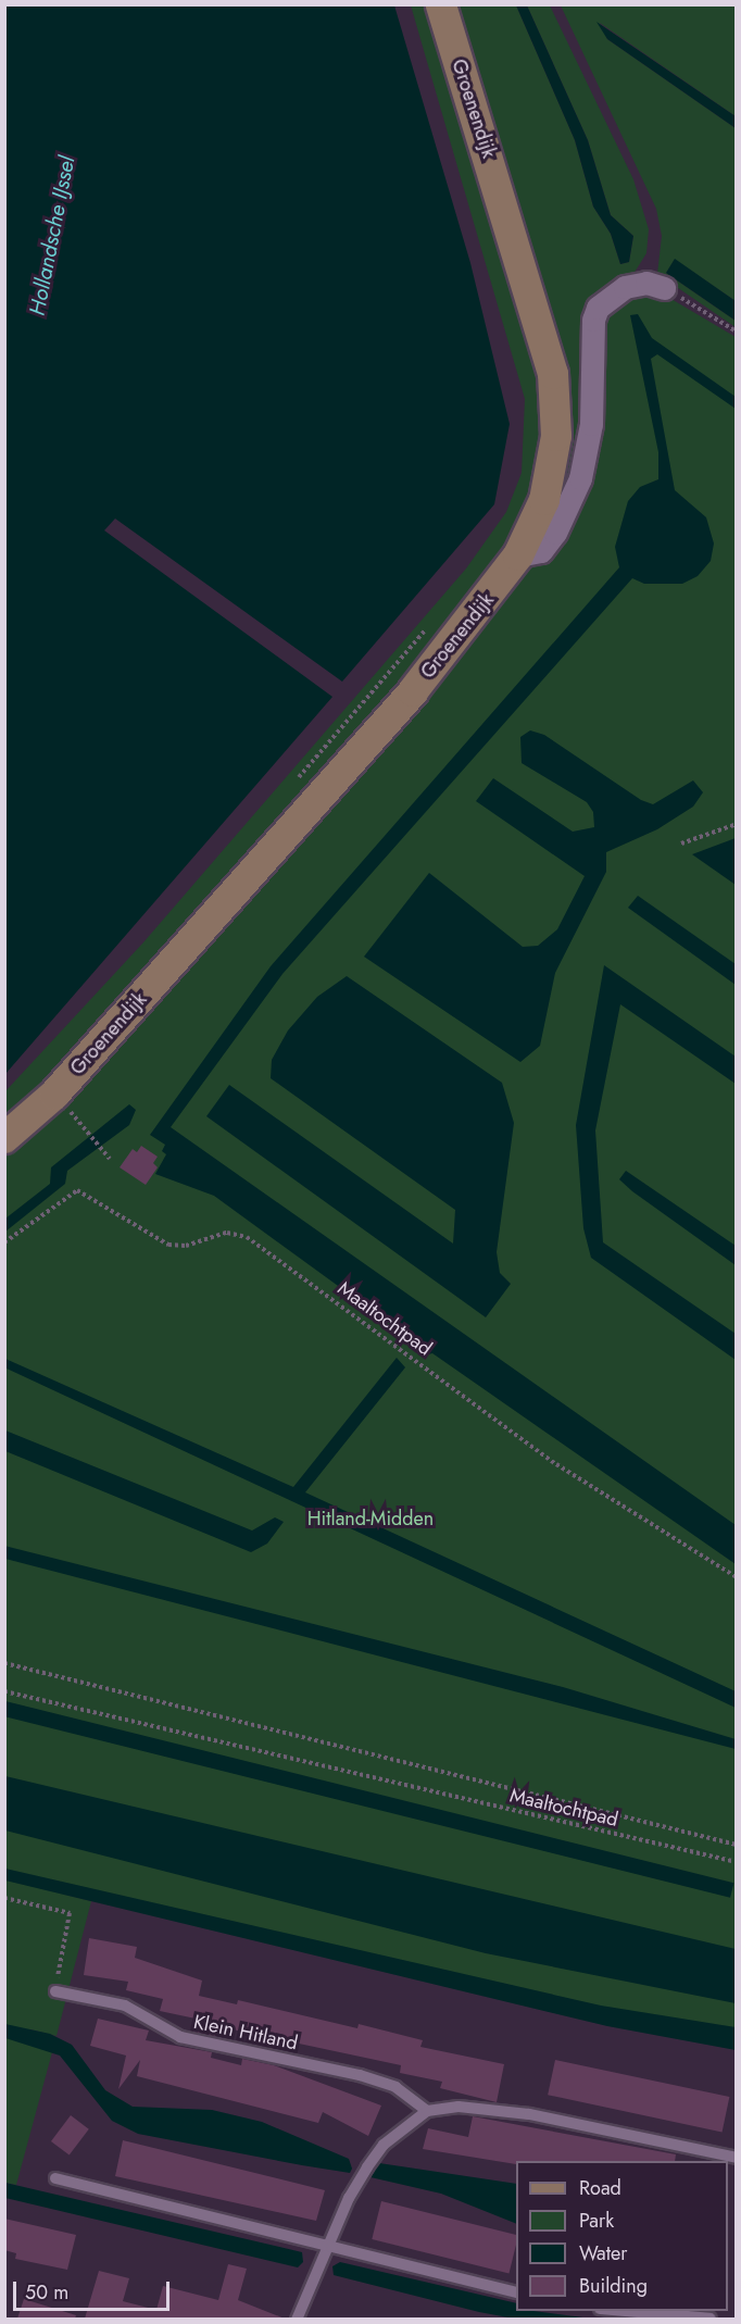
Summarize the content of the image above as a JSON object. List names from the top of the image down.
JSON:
{
  "streets": {
    "street": ["Groenendijk"],
    "lane": ["Klein Hitland"],
    "path": ["Maaltochtpad"]
  },
  "water": ["Hollandsche IJssel"],
  "parks": ["Hitland-Midden"],
  "legend": [
    "Road",
    "Park",
    "Water",
    "Building"
  ],
  "scale_bar": "50 m"
}
